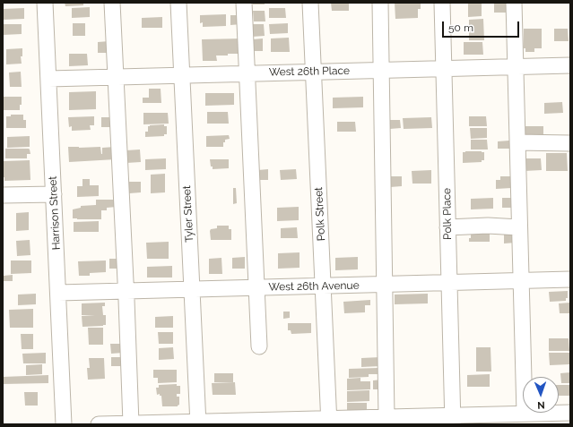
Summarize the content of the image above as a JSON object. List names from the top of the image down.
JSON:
{
  "streets": {
    "street": [
      "West 26th Place",
      "Harrison Street",
      "Tyler Street",
      "Polk Street",
      "Polk Place",
      "West 26th Avenue"
    ]
  },
  "crossings": [
    ["West 26th Place", "Harrison Street"],
    ["West 26th Place", "Tyler Street"],
    ["West 26th Place", "Polk Street"],
    ["West 26th Place", "Polk Place"],
    ["Harrison Street", "West 26th Avenue"],
    ["Tyler Street", "West 26th Avenue"],
    ["Polk Street", "West 26th Avenue"],
    ["Polk Place", "West 26th Avenue"]
  ],
  "scale_bar": "50 m",
  "north": "bottom"
}
